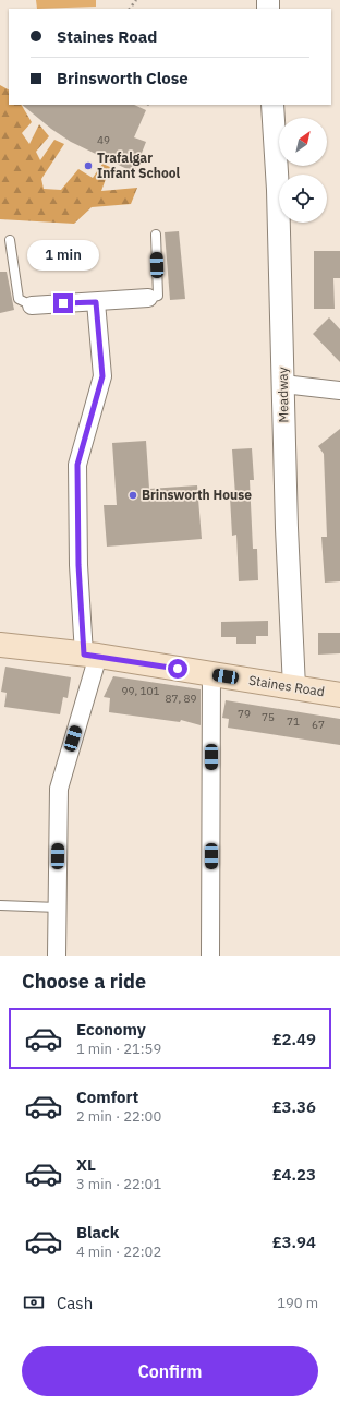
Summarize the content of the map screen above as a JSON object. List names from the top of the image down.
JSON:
{
  "streets": {
    "main road": ["Staines Road"],
    "street": ["Meadway"]
  },
  "crossings": [
    ["Meadway", "Staines Road"]
  ],
  "places": ["Trafalgar Infant School", "Brinsworth House"],
  "house_numbers": [
    "49",
    "99, 101",
    "87, 89",
    "79",
    "75",
    "71",
    "67"
  ],
  "north": "top right",
  "page": {
    "banner": ["Staines Road", "Brinsworth Close"],
    "bubble": "1 min",
    "heading": "Choose a ride",
    "list": [
      {
        "name": "Economy",
        "note": "1 min · 21:59",
        "value": "£2.49"
      },
      {
        "name": "Comfort",
        "note": "2 min · 22:00",
        "value": "£3.36"
      },
      {
        "name": "XL",
        "note": "3 min · 22:01",
        "value": "£4.23"
      },
      {
        "name": "Black",
        "note": "4 min · 22:02",
        "value": "£3.94"
      }
    ],
    "pay": ["Cash", "190 m"],
    "buttons": "Confirm"
  }
}
